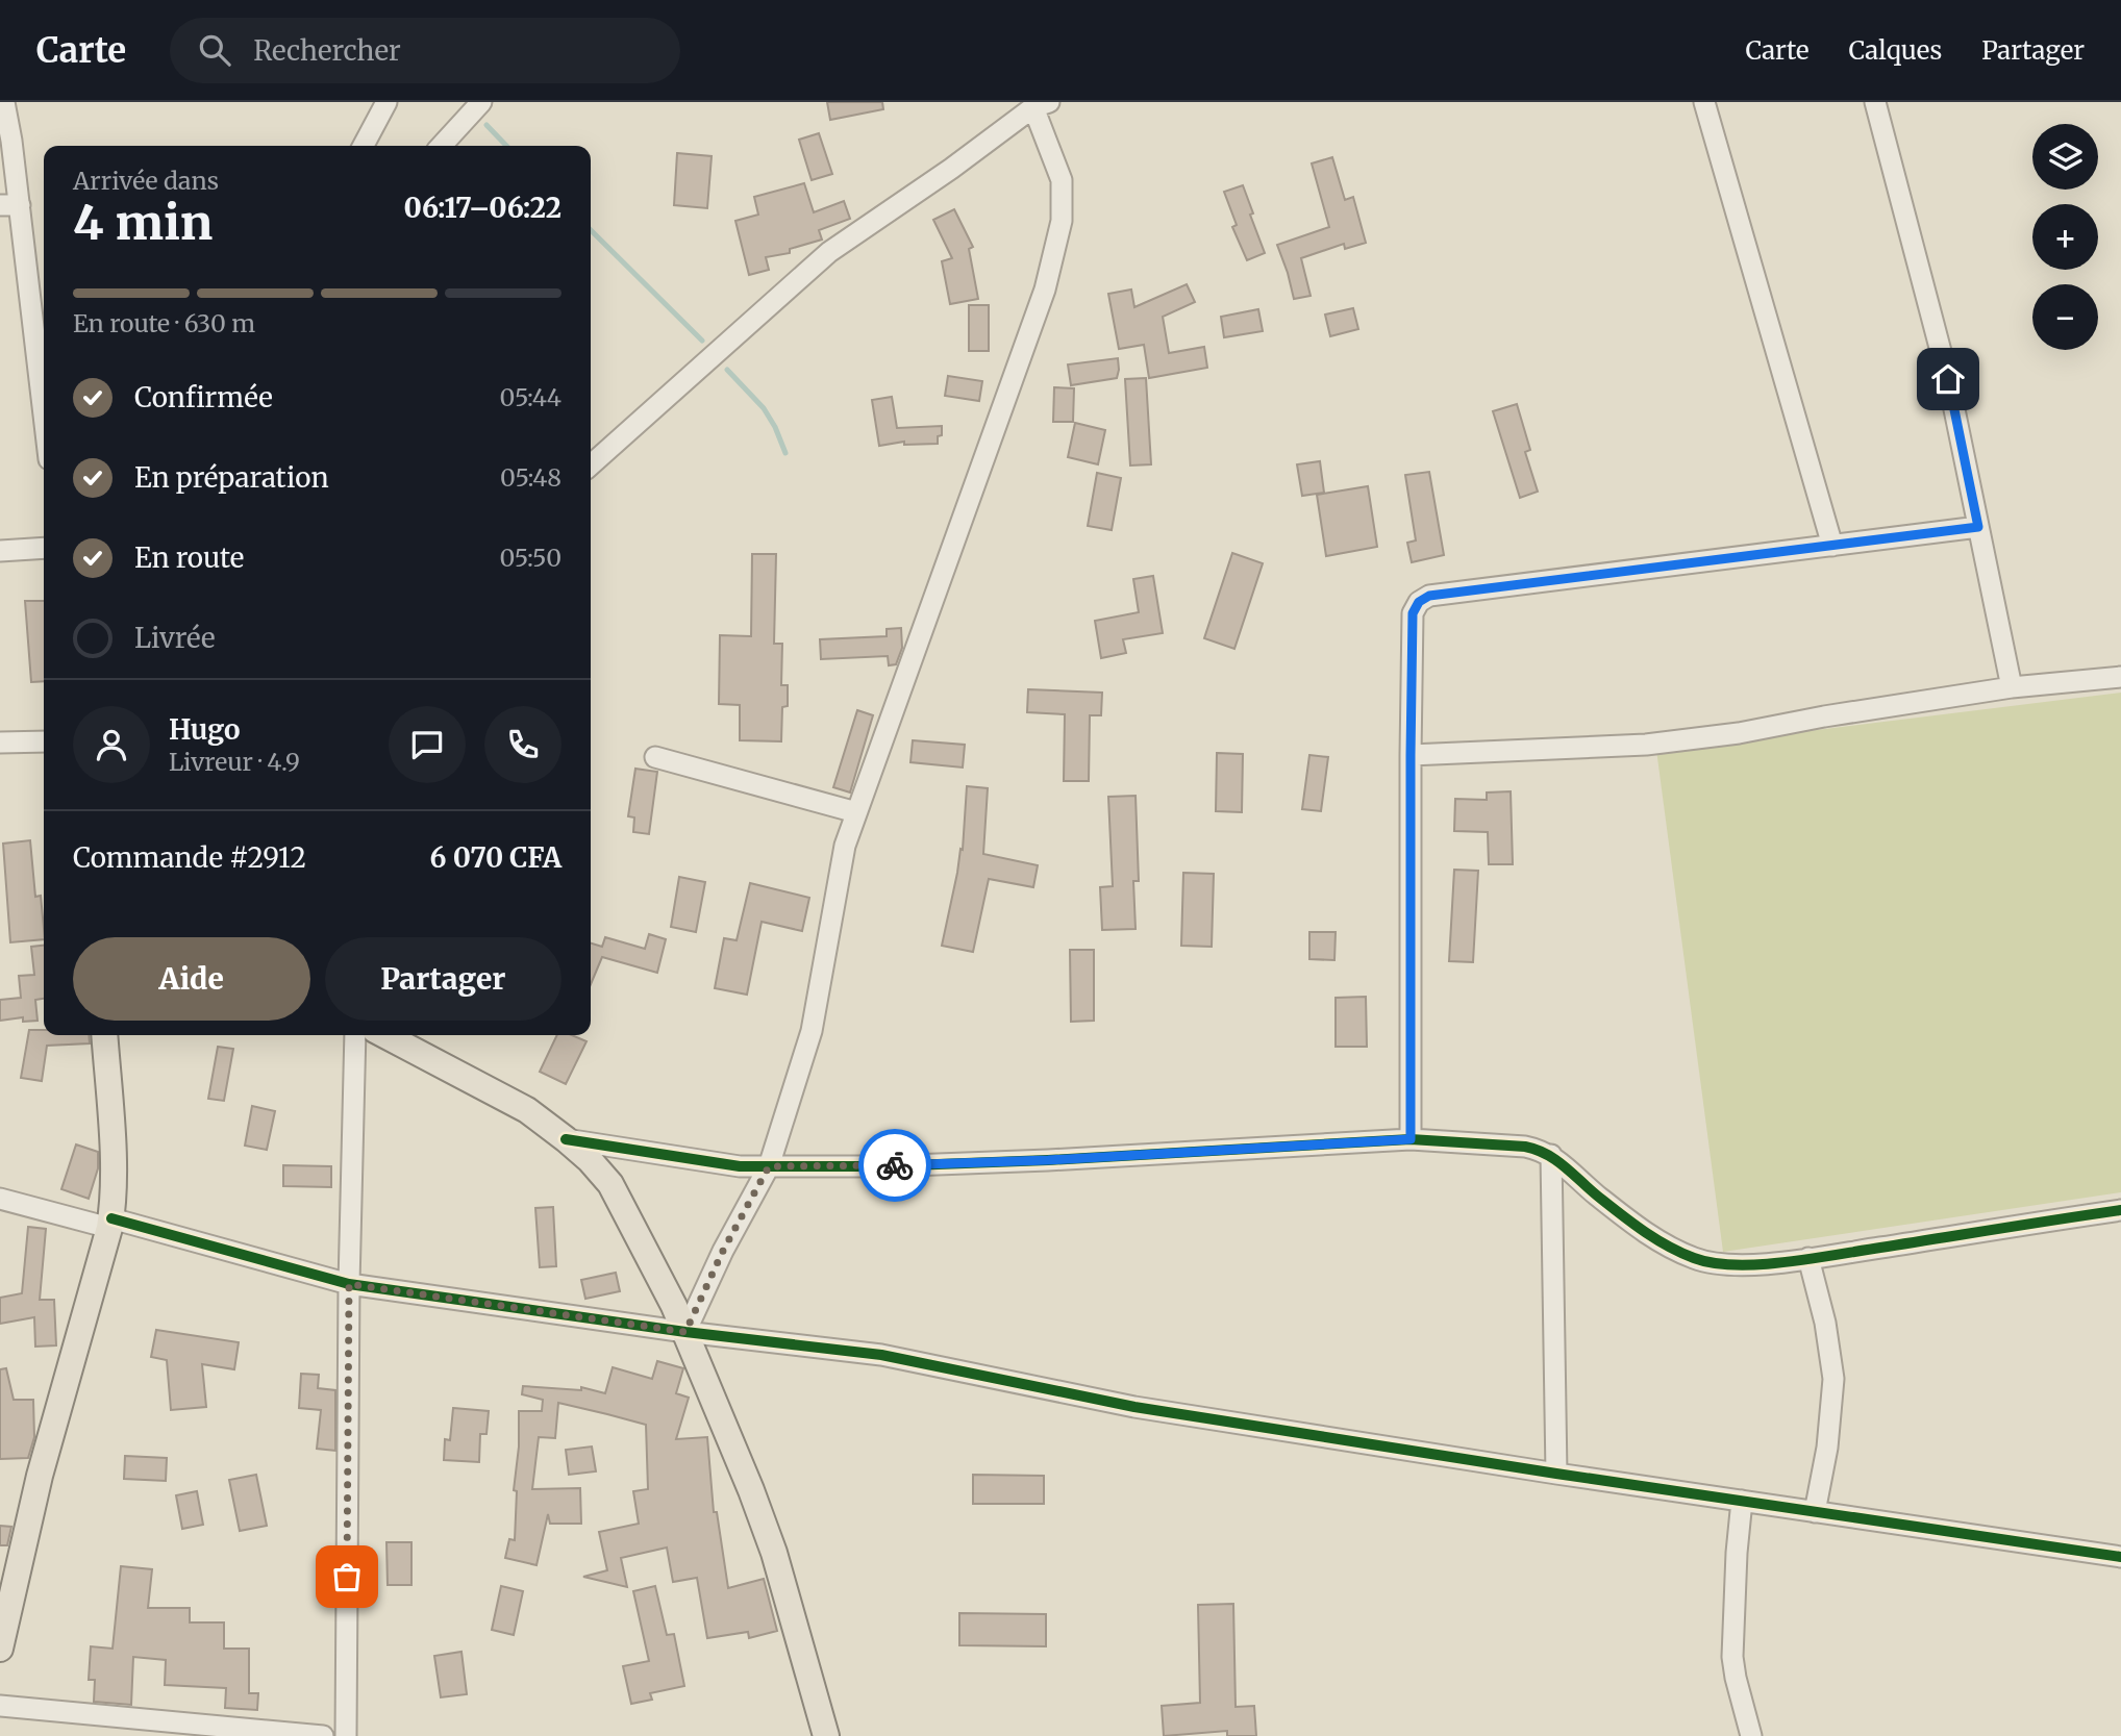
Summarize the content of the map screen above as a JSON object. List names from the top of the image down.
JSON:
{
  "page": {
    "header": "Carte",
    "search": "Rechercher",
    "nav": ["Carte", "Calques", "Partager"],
    "map_buttons": ["+", "−"],
    "heading": ["4 min", "Arrivée dans", "06:17–06:22"],
    "panel": [
      "Hugo",
      "Livreur · 4.9",
      "Commande #2912",
      "6 070 CFA"
    ],
    "bar": "En route · 630 m",
    "list": [
      ["Confirmée", "05:44"],
      ["En préparation", "05:48"],
      ["En route", "05:50"],
      "Livrée"
    ],
    "buttons": ["Aide", "Partager"]
  }
}
